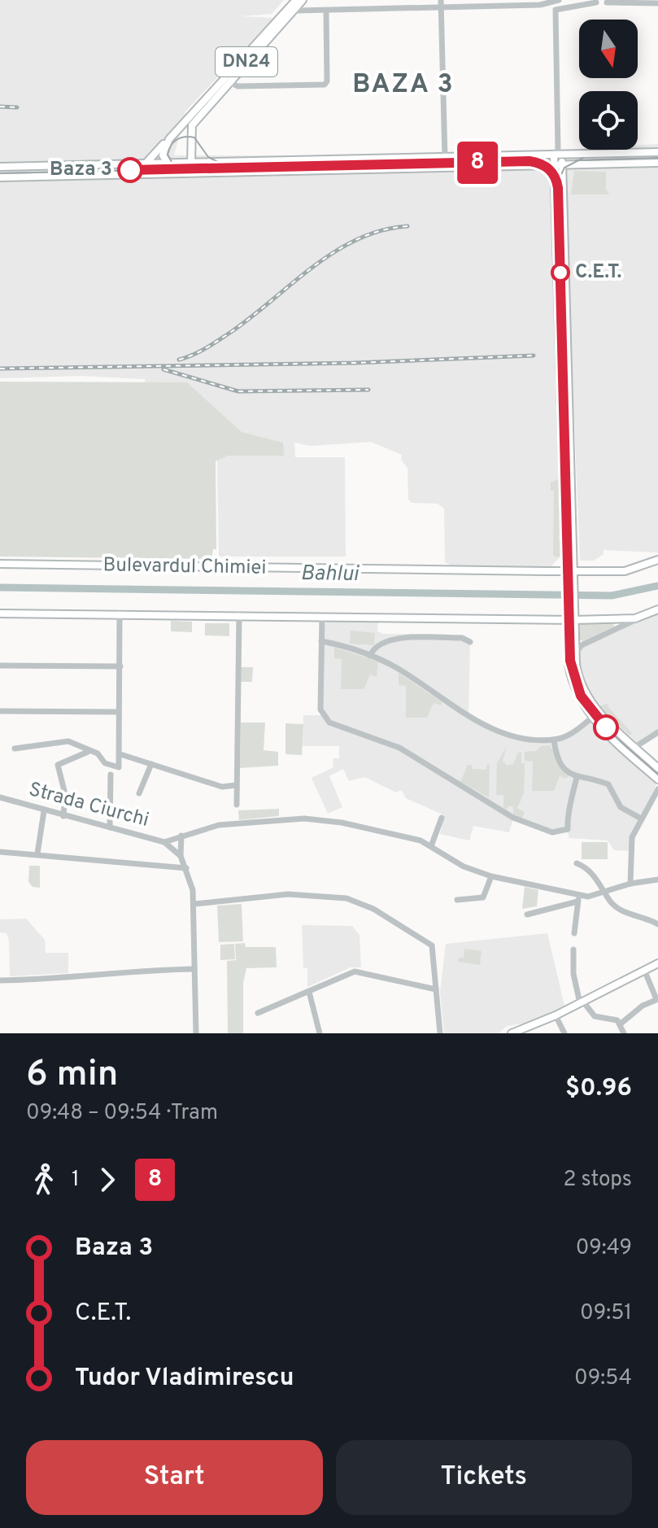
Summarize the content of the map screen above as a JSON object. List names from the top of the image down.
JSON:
{
  "streets": {
    "main road": ["DN24", "Bulevardul Chimiei"],
    "street": ["Strada Ciurchi"]
  },
  "districts": ["BAZA 3"],
  "water": ["Bahlui"],
  "places": ["Baza 3", "C.E.T."],
  "lines": ["tram line 8"],
  "north": "bottom",
  "page": {
    "on_map": "8",
    "heading": ["6 min", "09:48 – 09:54 · Tram", "$0.96"],
    "legs": ["1", "8", "2 stops"],
    "list": [
      {
        "name": "Baza 3",
        "value": "09:49"
      },
      {
        "name": "C.E.T.",
        "value": "09:51"
      },
      {
        "name": "Tudor Vladimirescu",
        "value": "09:54"
      }
    ],
    "buttons": ["Start", "Tickets"]
  }
}
